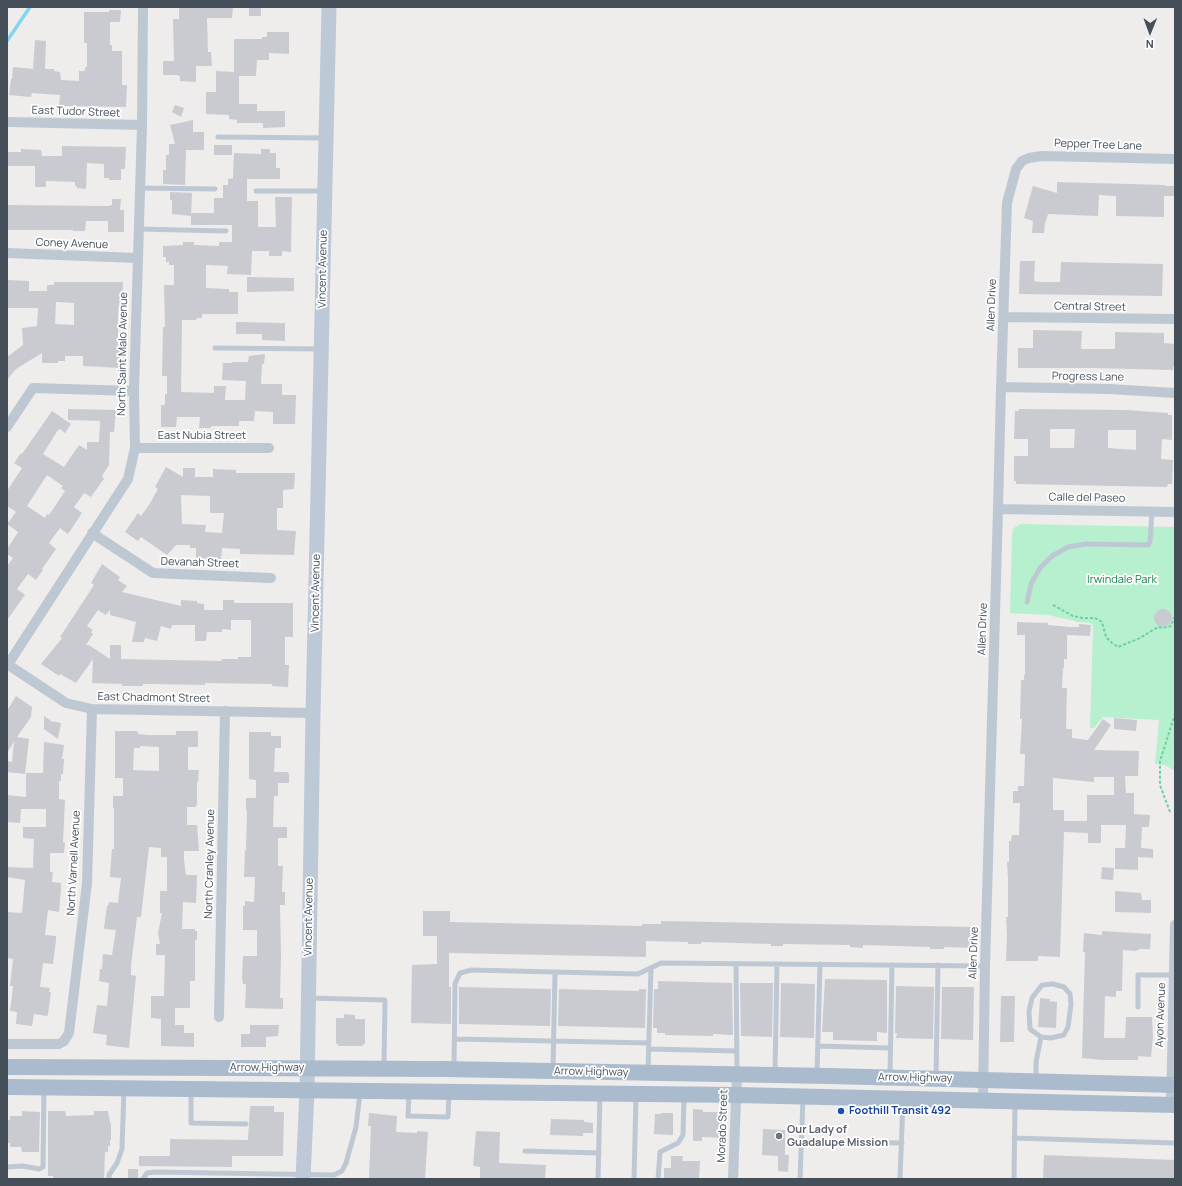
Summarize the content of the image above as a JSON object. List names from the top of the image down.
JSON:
{
  "streets": {
    "main road": ["Arrow Highway"],
    "street": [
      "East Tudor Street",
      "Pepper Tree Lane",
      "Coney Avenue",
      "Vincent Avenue",
      "Allen Drive",
      "Central Street",
      "North Saint Malo Avenue",
      "Progress Lane",
      "East Nubia Street",
      "Calle del Paseo",
      "Devanah Street",
      "East Chadmont Street",
      "North Varnell Avenue",
      "North Cranley Avenue",
      "Ayon Avenue",
      "Morado Street"
    ]
  },
  "crossings": [
    ["East Tudor Street", "North Saint Malo Avenue"],
    ["Pepper Tree Lane", "Allen Drive"],
    ["Coney Avenue", "North Saint Malo Avenue"],
    ["Vincent Avenue", "East Chadmont Street"],
    ["Vincent Avenue", "Arrow Highway"],
    ["Allen Drive", "Central Street"],
    ["Allen Drive", "Progress Lane"],
    ["Allen Drive", "Calle del Paseo"],
    ["Allen Drive", "Arrow Highway"],
    ["North Saint Malo Avenue", "East Nubia Street"],
    ["North Saint Malo Avenue", "Devanah Street"],
    ["North Saint Malo Avenue", "East Chadmont Street"],
    ["East Chadmont Street", "North Varnell Avenue"],
    ["East Chadmont Street", "North Cranley Avenue"],
    ["Ayon Avenue", "Arrow Highway"],
    ["Arrow Highway", "Morado Street"]
  ],
  "parks": ["Irwindale Park"],
  "places": ["Foothill Transit 492", "Our Lady of Guadalupe Mission"],
  "north": "bottom"
}
